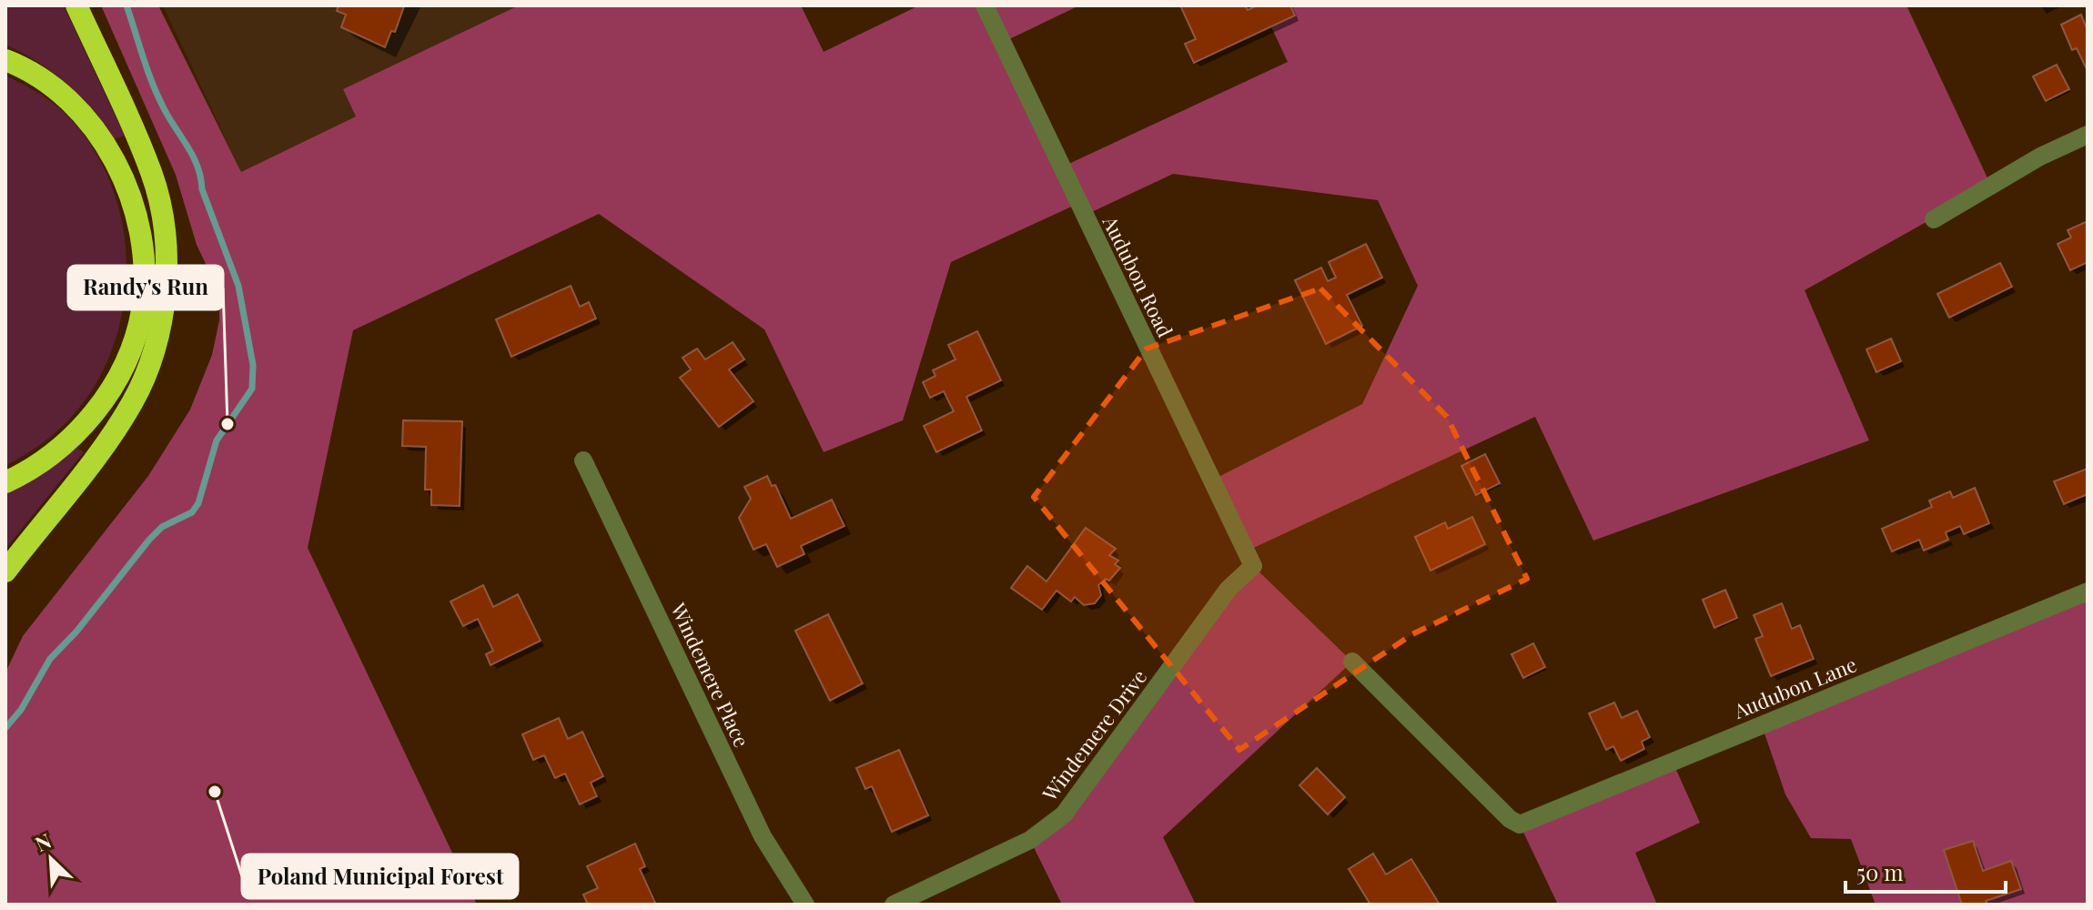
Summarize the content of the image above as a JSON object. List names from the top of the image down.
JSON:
{
  "streets": {
    "street": [
      "Audubon Road",
      "Windemere Place",
      "Audubon Lane",
      "Windemere Drive"
    ]
  },
  "crossings": [
    ["Audubon Road", "Windemere Drive"]
  ],
  "places": ["Randy's Run", "Poland Municipal Forest"],
  "scale_bar": "50 m",
  "north": "top left"
}
